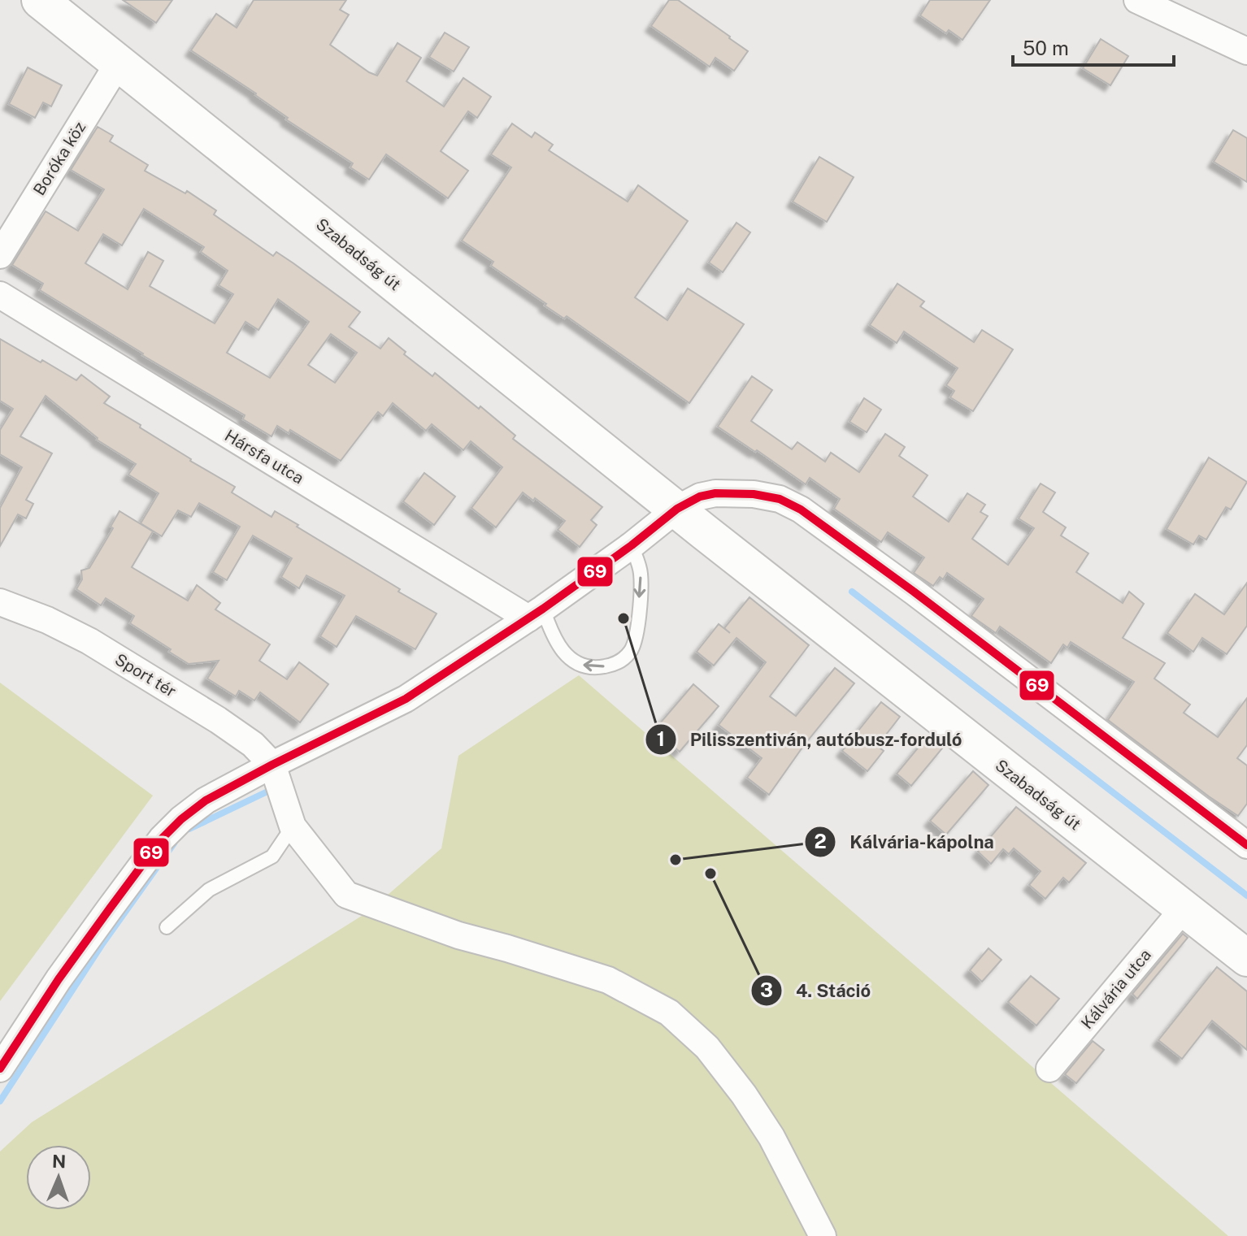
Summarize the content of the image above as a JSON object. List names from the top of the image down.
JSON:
{
  "streets": {
    "main road": ["Szabadság út"],
    "street": [
      "Boróka köz",
      "Hársfa utca",
      "Sport tér",
      "Kálvária utca"
    ]
  },
  "crossings": [
    ["Boróka köz", "Szabadság út"],
    ["Szabadság út", "Kálvária utca"]
  ],
  "places": ["Pilisszentiván, autóbusz-forduló", "Kálvária-kápolna", "4. Stáció"],
  "lines": ["transit line 69"],
  "scale_bar": "50 m",
  "north": "top"
}
